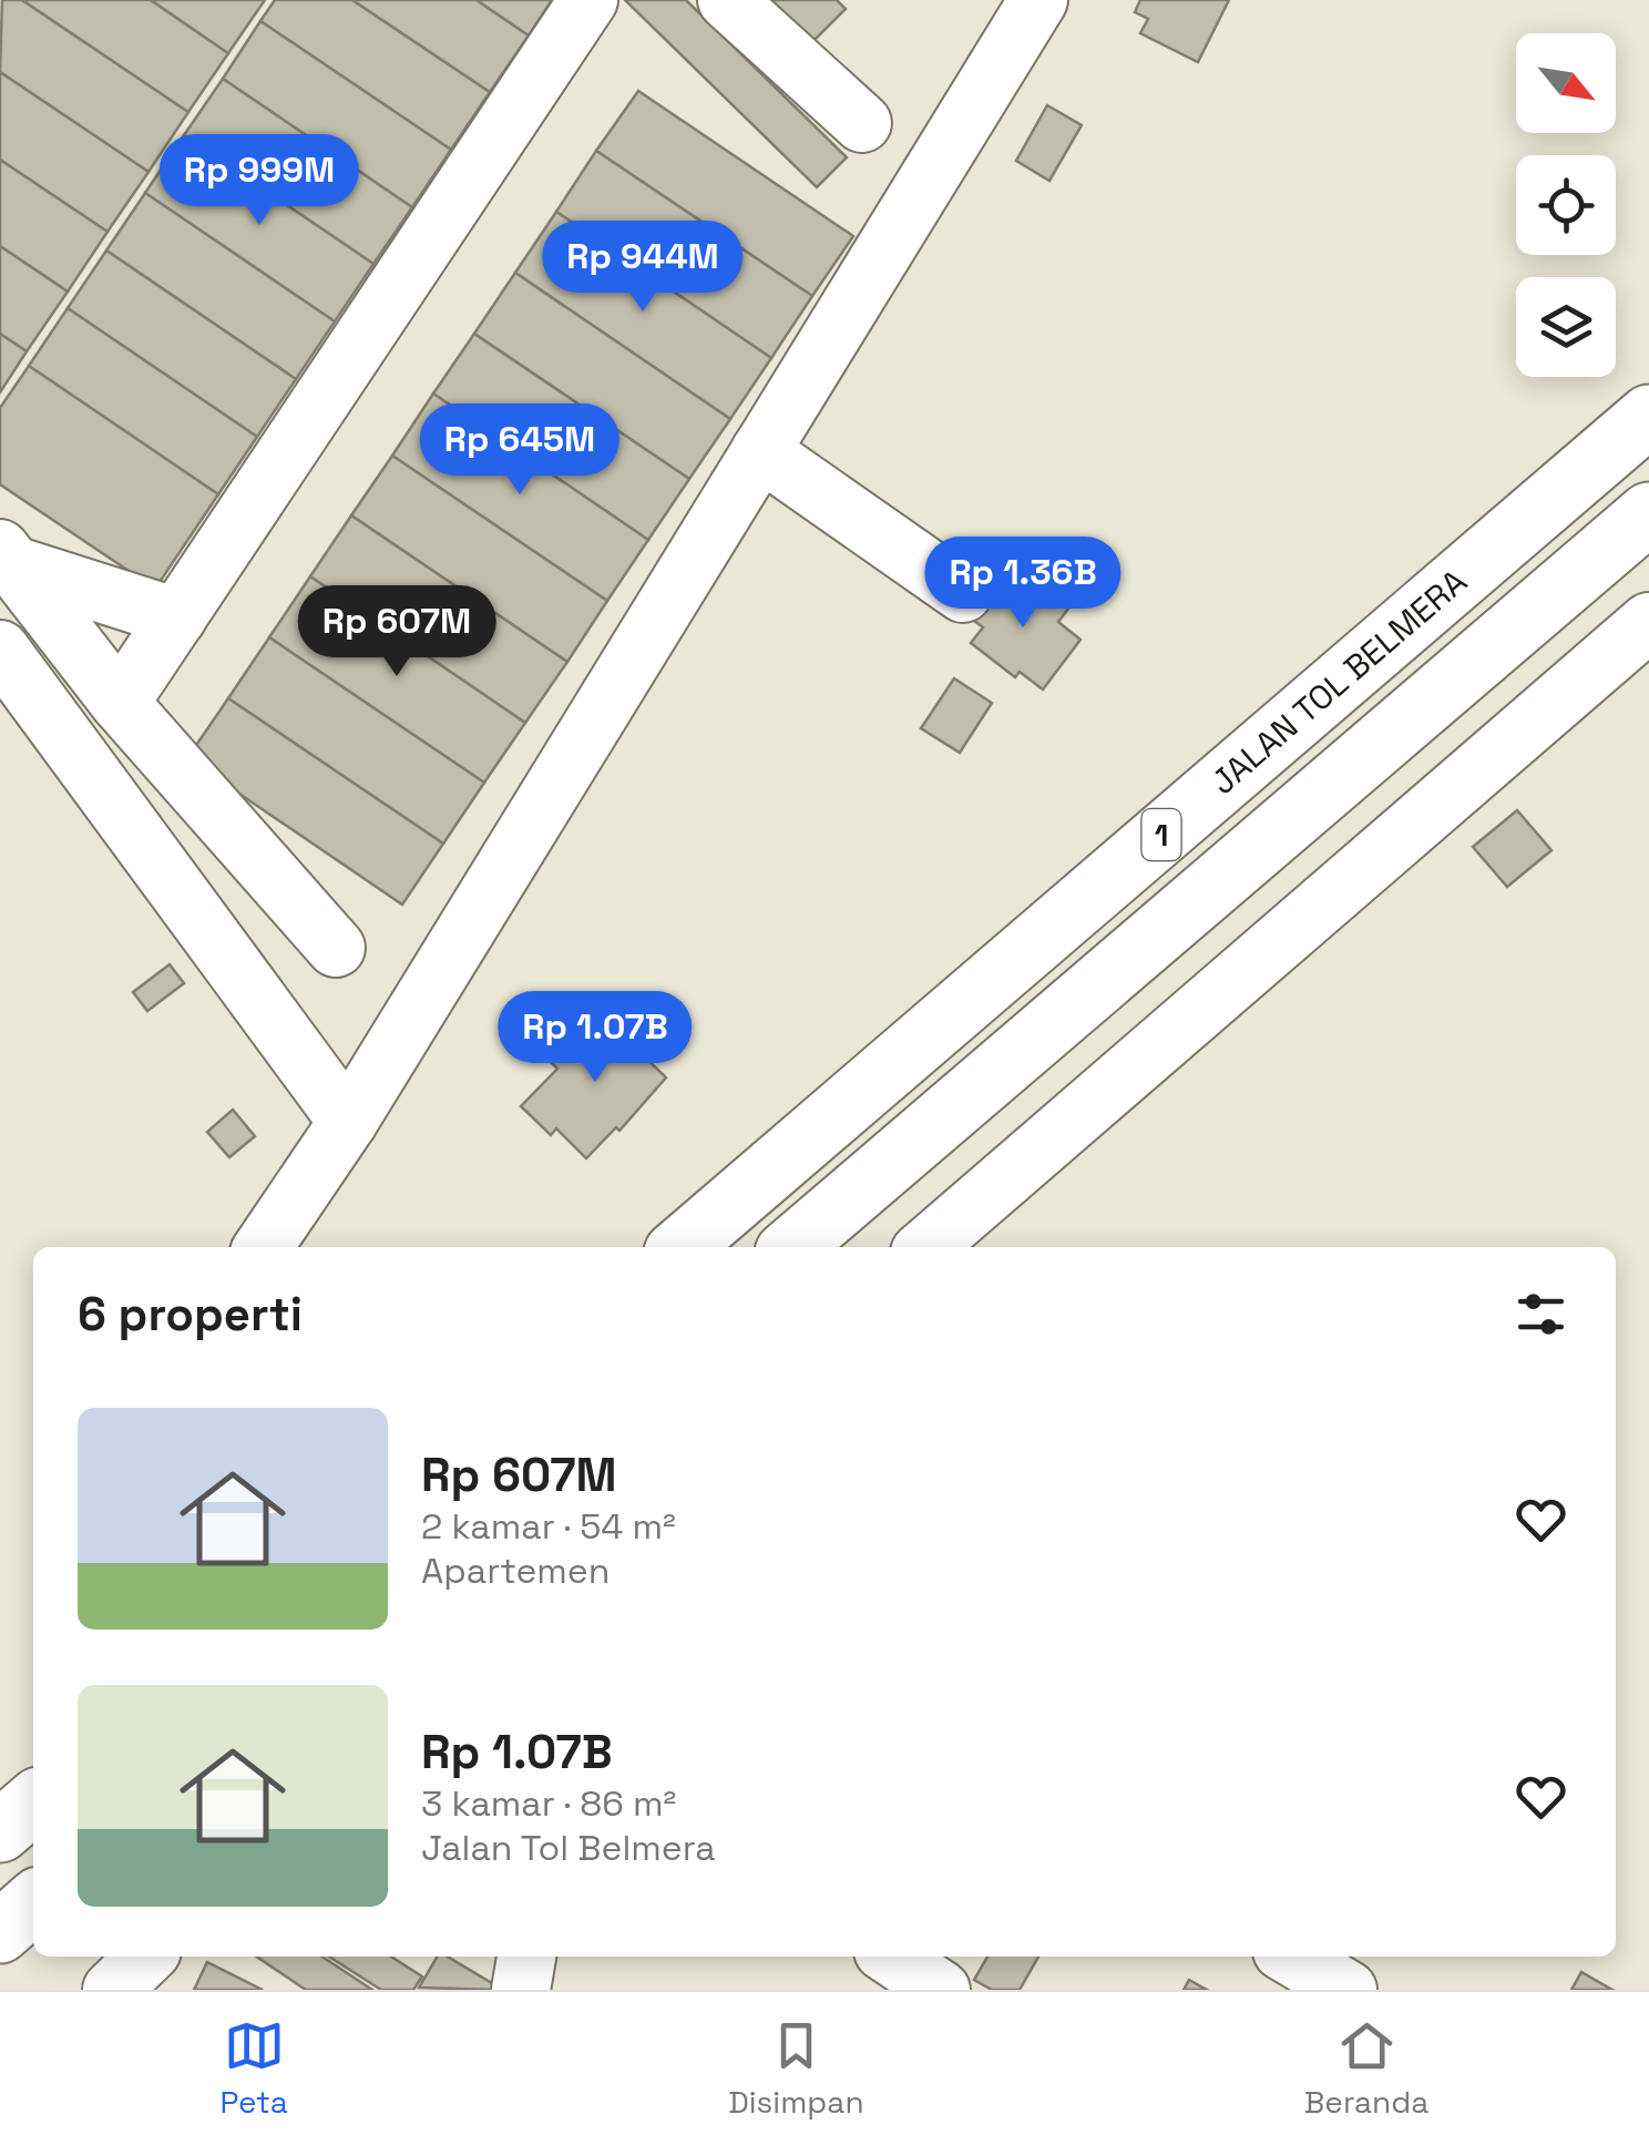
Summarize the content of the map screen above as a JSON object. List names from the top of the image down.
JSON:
{
  "streets": {
    "highway": ["JALAN TOL BELMERA", "1"]
  },
  "north": "bottom right",
  "page": {
    "price": [
      "Rp 999M",
      "Rp 944M",
      "Rp 645M",
      "Rp 1.36B",
      "Rp 607M",
      "Rp 1.07B"
    ],
    "heading": "6 properti",
    "list": [
      {
        "name": "Rp 607M",
        "note": "2 kamar · 54 m² · Apartemen"
      },
      {
        "name": "Rp 1.07B",
        "note": "3 kamar · 86 m² · Jalan Tol Belmera"
      }
    ],
    "tabs": ["Peta", "Disimpan", "Beranda"]
  }
}
